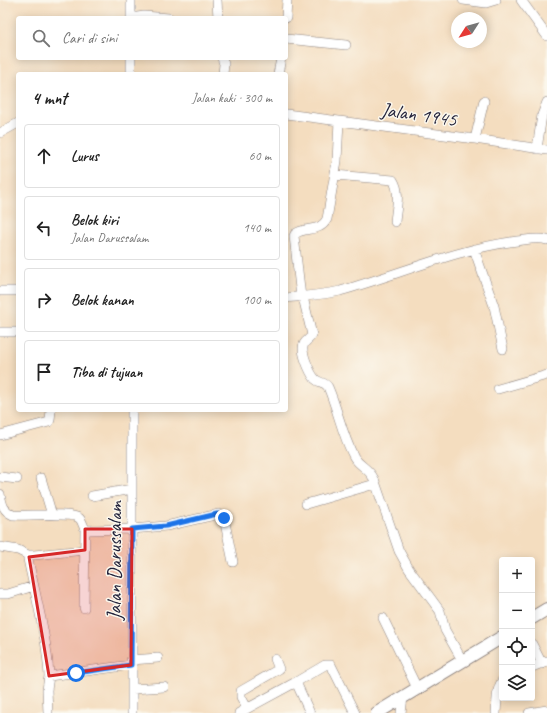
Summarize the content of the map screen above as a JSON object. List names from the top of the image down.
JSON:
{
  "streets": {
    "street": ["Jalan 1945", "Jalan Darussalam"]
  },
  "north": "bottom left",
  "page": {
    "search": "Cari di sini",
    "heading": ["4 mnt", "Jalan kaki · 300 m"],
    "list": [
      ["Lurus", "60 m"],
      ["Belok kiri", "Jalan Darussalam", "140 m"],
      ["Belok kanan", "100 m"],
      "Tiba di tujuan"
    ],
    "map_buttons": ["+", "−"]
  }
}
